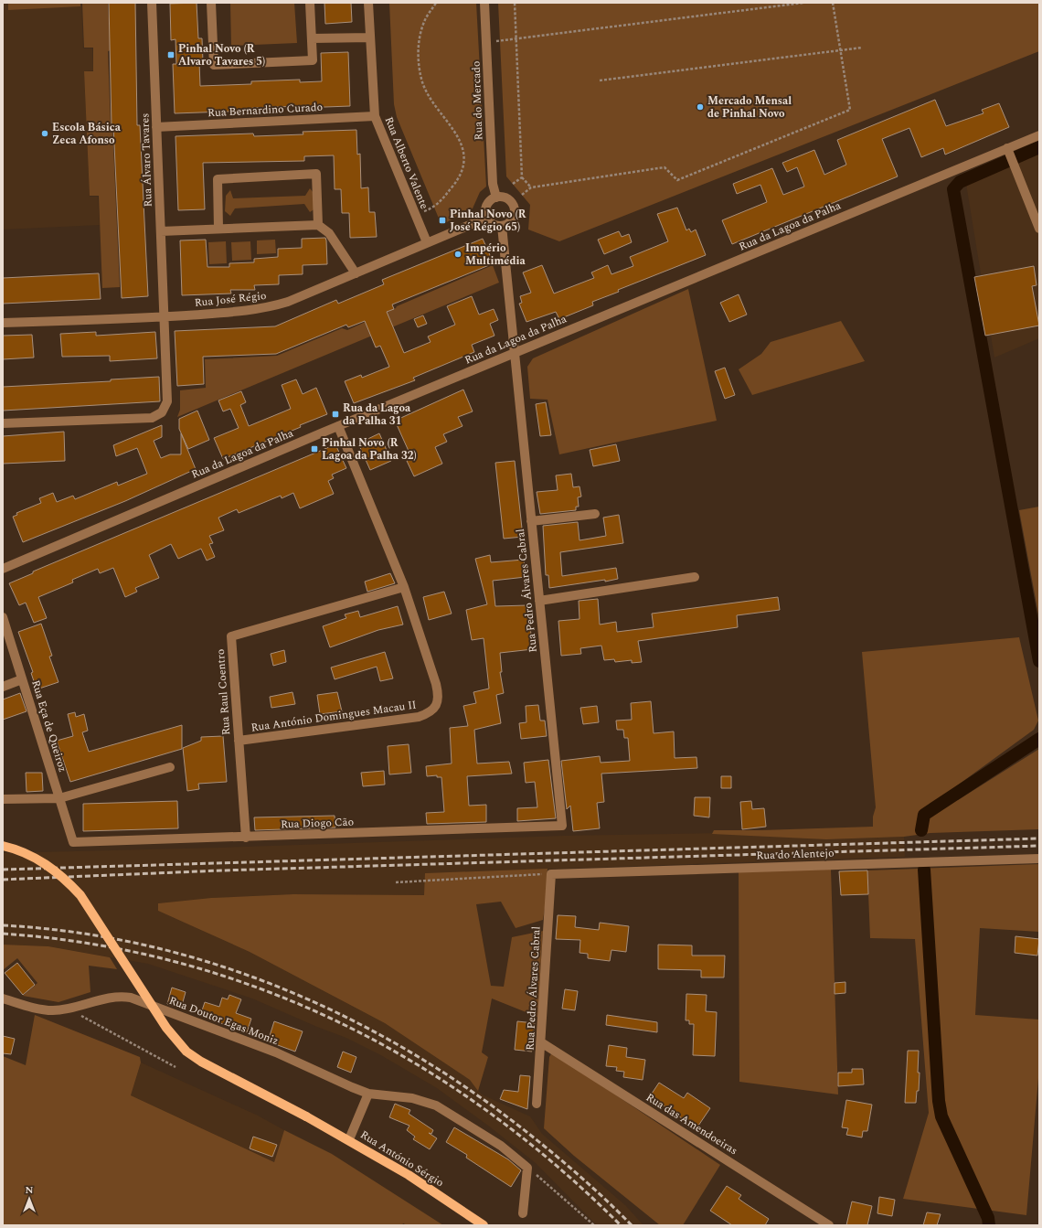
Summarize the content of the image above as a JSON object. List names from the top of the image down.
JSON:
{
  "streets": {
    "main road": ["Rua António Sérgio"],
    "street": [
      "Rua do Mercado",
      "Rua Bernardino Curado",
      "Rua Álvaro Tavares",
      "Rua Alberto Valente",
      "Rua da Lagoa da Palha",
      "Rua José Régio",
      "Rua Pedro Álvares Cabral",
      "Rua Raul Coentro",
      "Rua António Domingues Macau II",
      "Rua Eça de Queiroz",
      "Rua Diogo Cão",
      "Rua do Alentejo",
      "Rua Doutor Egas Moniz",
      "Rua das Amendoeiras"
    ]
  },
  "crossings": [
    ["Rua do Mercado", "Rua José Régio"],
    ["Rua Bernardino Curado", "Rua Álvaro Tavares"],
    ["Rua Bernardino Curado", "Rua Alberto Valente"],
    ["Rua Álvaro Tavares", "Rua José Régio"],
    ["Rua Alberto Valente", "Rua José Régio"],
    ["Rua da Lagoa da Palha", "Rua Pedro Álvares Cabral"],
    ["Rua da Lagoa da Palha", "Rua António Domingues Macau II"],
    ["Rua Pedro Álvares Cabral", "Rua Diogo Cão"],
    ["Rua Pedro Álvares Cabral", "Rua do Alentejo"],
    ["Rua Pedro Álvares Cabral", "Rua das Amendoeiras"],
    ["Rua Raul Coentro", "Rua António Domingues Macau II"],
    ["Rua Raul Coentro", "Rua Diogo Cão"],
    ["Rua Eça de Queiroz", "Rua Diogo Cão"]
  ],
  "places": {
    "transit": [
      "Pinhal Novo (R Alvaro Tavares 5)",
      "Pinhal Novo (R José Régio 65)",
      "Rua da Lagoa da Palha 31",
      "Pinhal Novo (R Lagoa da Palha 32)"
    ],
    "other": ["Mercado Mensal de Pinhal Novo", "Escola Básica Zeca Afonso", "Império Multimédia"]
  },
  "north": "top"
}
